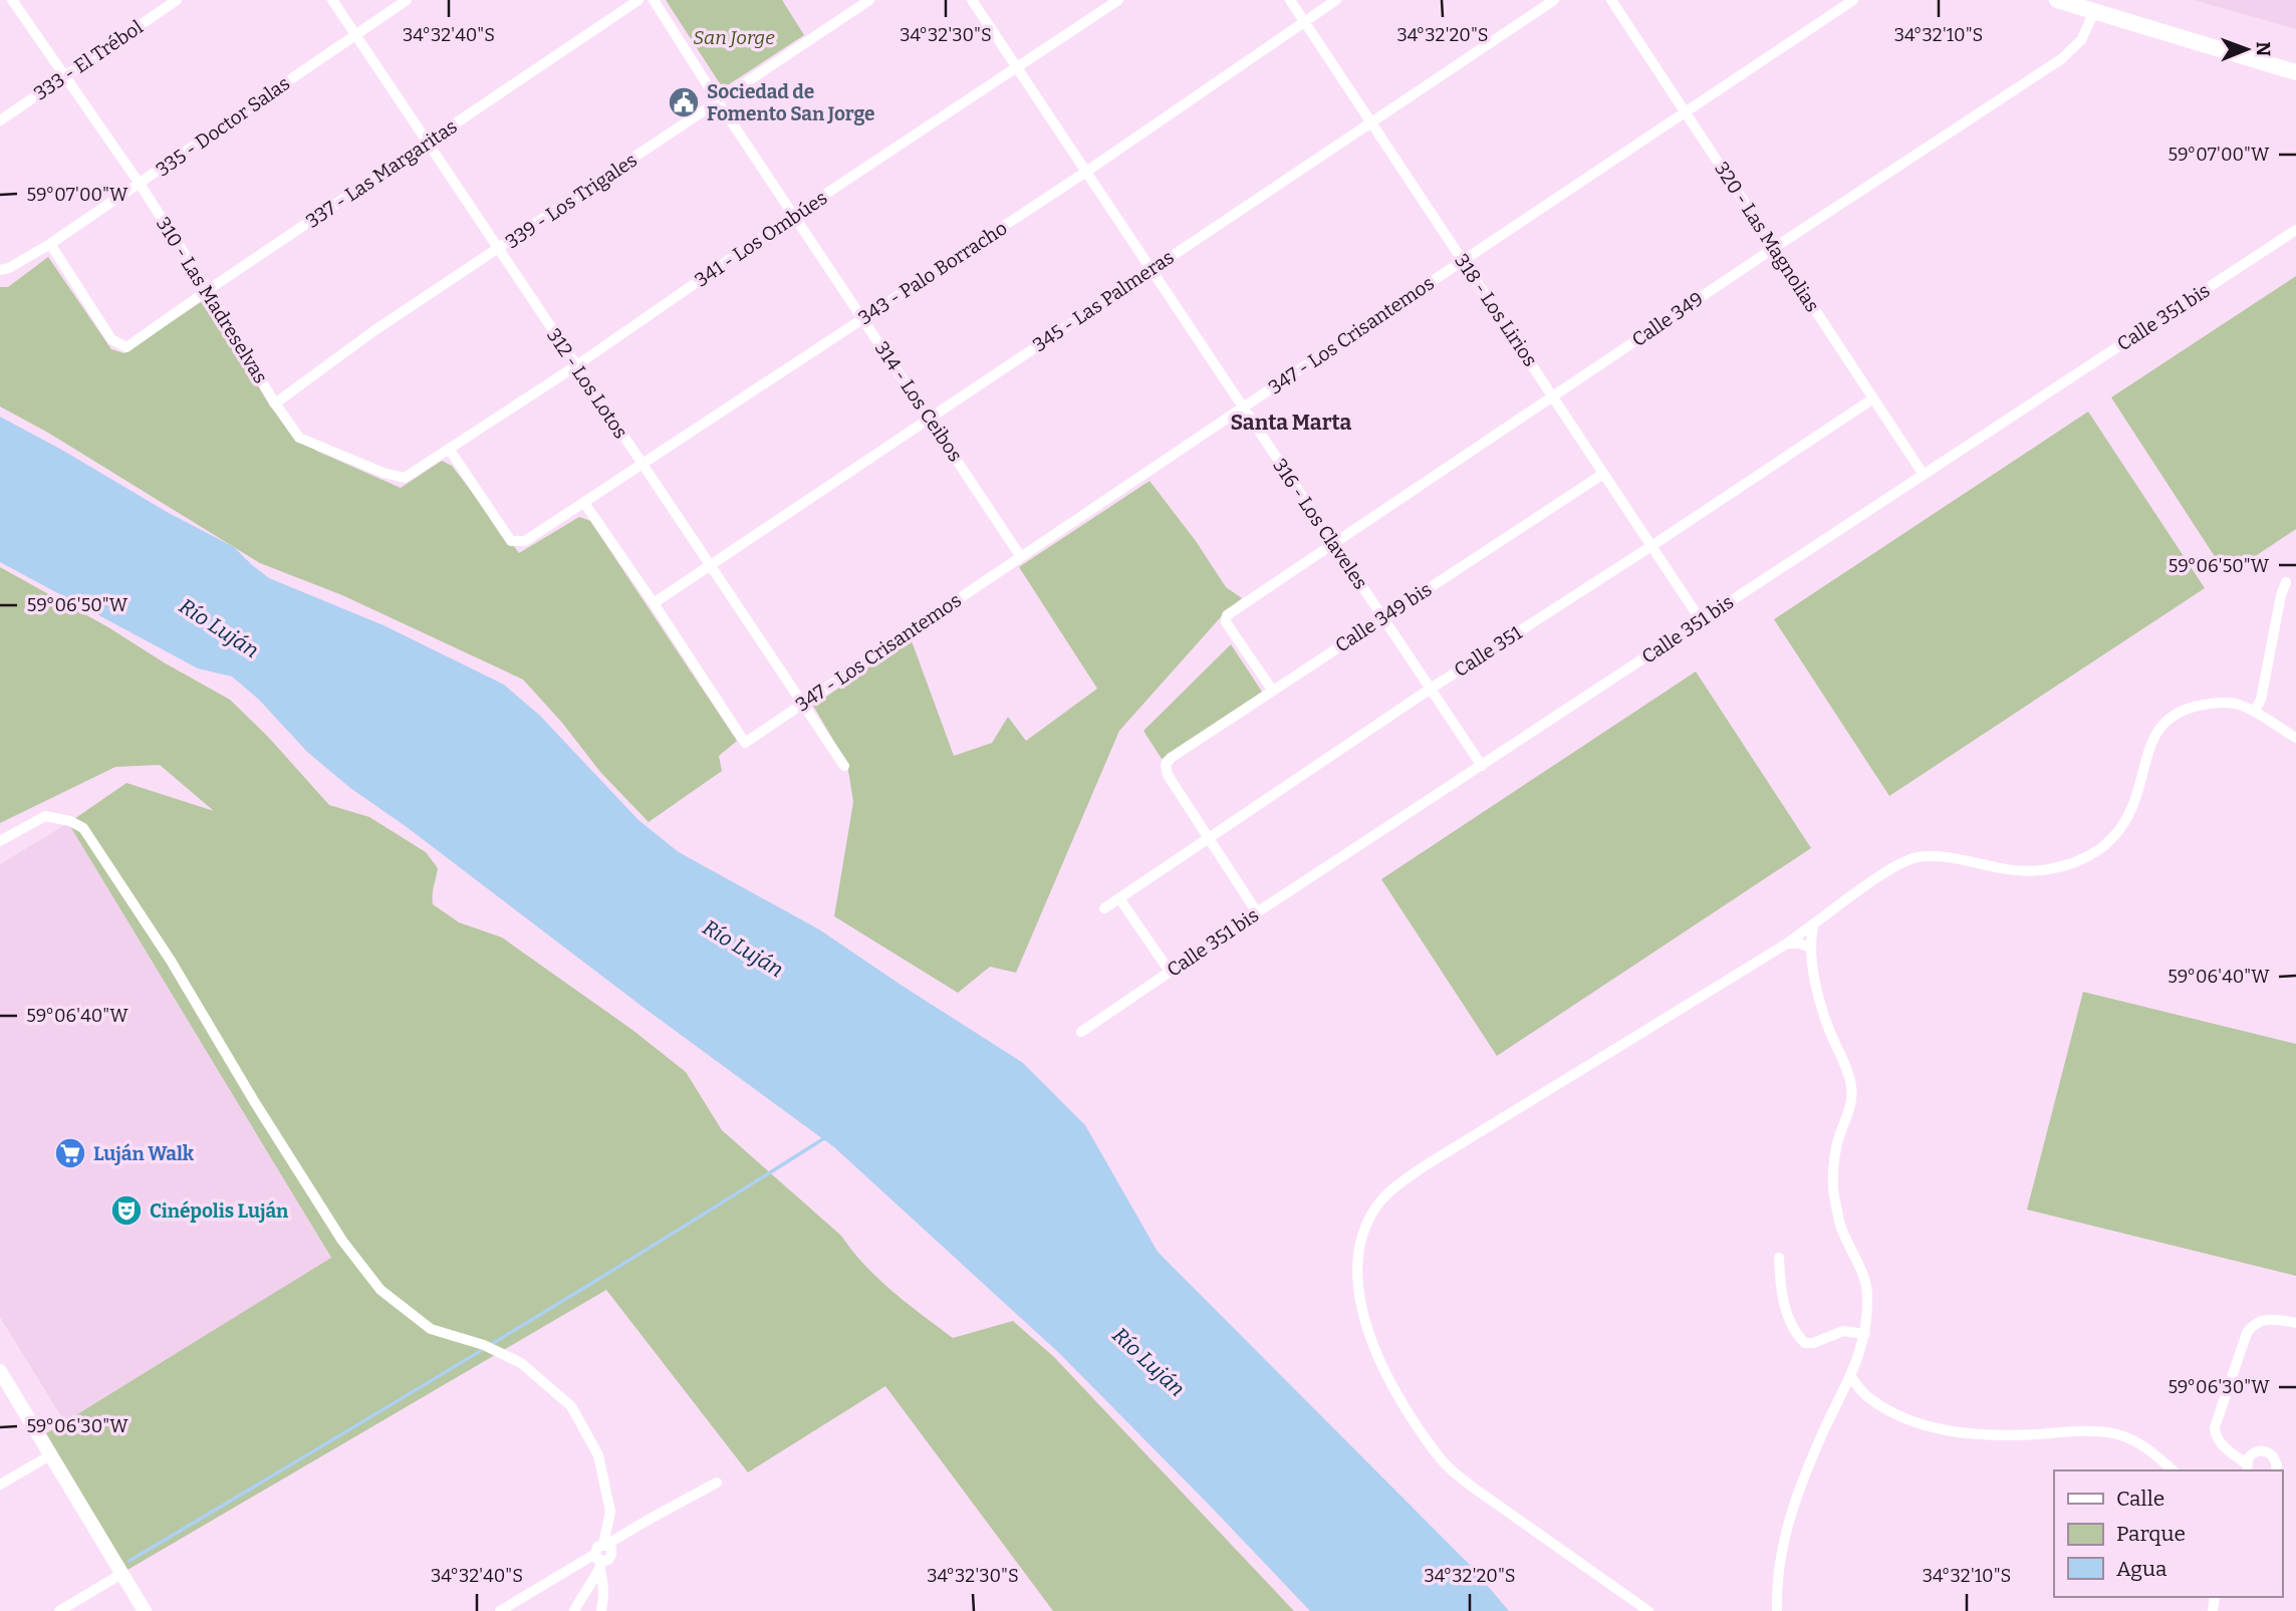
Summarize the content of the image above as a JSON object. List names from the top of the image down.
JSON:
{
  "streets": {
    "street": [
      "333 - El Trébol",
      "335 - Doctor Salas",
      "337 - Las Margaritas",
      "339 - Los Trigales",
      "320 - Las Magnolias",
      "341 - Los Ombúes",
      "343 - Palo Borracho",
      "310 - Las Madreselvas",
      "345 - Las Palmeras",
      "318 - Los Lirios",
      "Calle 351 bis",
      "Calle 349",
      "347 - Los Crisantemos",
      "312 - Los Lotos",
      "314 - Los Ceibos",
      "316 - Los Claveles",
      "Calle 349 bis",
      "Calle 351"
    ]
  },
  "crossings": [
    ["333 - El Trébol", "310 - Las Madreselvas"],
    ["335 - Doctor Salas", "337 - Las Margaritas"],
    ["335 - Doctor Salas", "310 - Las Madreselvas"],
    ["335 - Doctor Salas", "312 - Los Lotos"],
    ["337 - Las Margaritas", "310 - Las Madreselvas"],
    ["337 - Las Margaritas", "312 - Los Lotos"],
    ["339 - Los Trigales", "310 - Las Madreselvas"],
    ["339 - Los Trigales", "312 - Los Lotos"],
    ["339 - Los Trigales", "314 - Los Ceibos"],
    ["320 - Las Magnolias", "Calle 351 bis"],
    ["320 - Las Magnolias", "Calle 349"],
    ["320 - Las Magnolias", "347 - Los Crisantemos"],
    ["320 - Las Magnolias", "Calle 351"],
    ["341 - Los Ombúes", "343 - Palo Borracho"],
    ["341 - Los Ombúes", "310 - Las Madreselvas"],
    ["341 - Los Ombúes", "312 - Los Lotos"],
    ["341 - Los Ombúes", "314 - Los Ceibos"],
    ["341 - Los Ombúes", "316 - Los Claveles"],
    ["343 - Palo Borracho", "318 - Los Lirios"],
    ["343 - Palo Borracho", "312 - Los Lotos"],
    ["343 - Palo Borracho", "314 - Los Ceibos"],
    ["343 - Palo Borracho", "316 - Los Claveles"],
    ["345 - Las Palmeras", "318 - Los Lirios"],
    ["345 - Las Palmeras", "347 - Los Crisantemos"],
    ["345 - Las Palmeras", "312 - Los Lotos"],
    ["345 - Las Palmeras", "314 - Los Ceibos"],
    ["345 - Las Palmeras", "316 - Los Claveles"],
    ["318 - Los Lirios", "Calle 351 bis"],
    ["318 - Los Lirios", "Calle 349"],
    ["318 - Los Lirios", "347 - Los Crisantemos"],
    ["318 - Los Lirios", "Calle 349 bis"],
    ["318 - Los Lirios", "Calle 351"],
    ["Calle 351 bis", "316 - Los Claveles"],
    ["Calle 349", "316 - Los Claveles"],
    ["Calle 349", "Calle 349 bis"],
    ["347 - Los Crisantemos", "312 - Los Lotos"],
    ["347 - Los Crisantemos", "314 - Los Ceibos"],
    ["347 - Los Crisantemos", "316 - Los Claveles"],
    ["316 - Los Claveles", "Calle 349 bis"],
    ["316 - Los Claveles", "Calle 351"],
    ["Calle 349 bis", "Calle 351"]
  ],
  "districts": ["Santa Marta"],
  "water": ["Río Luján"],
  "parks": ["San Jorge"],
  "places": {
    "public building": ["Sociedad de Fomento San Jorge"],
    "supermarket": ["Luján Walk"],
    "theatre": ["Cinépolis Luján"]
  },
  "legend": ["Calle", "Parque", "Agua"],
  "north": "right",
  "coordinates": [
    "34°32'40\"S",
    "34°32'30\"S",
    "34°32'20\"S",
    "34°32'10\"S",
    "59°07'00\"W",
    "59°06'50\"W",
    "59°06'40\"W",
    "59°06'30\"W"
  ]
}
